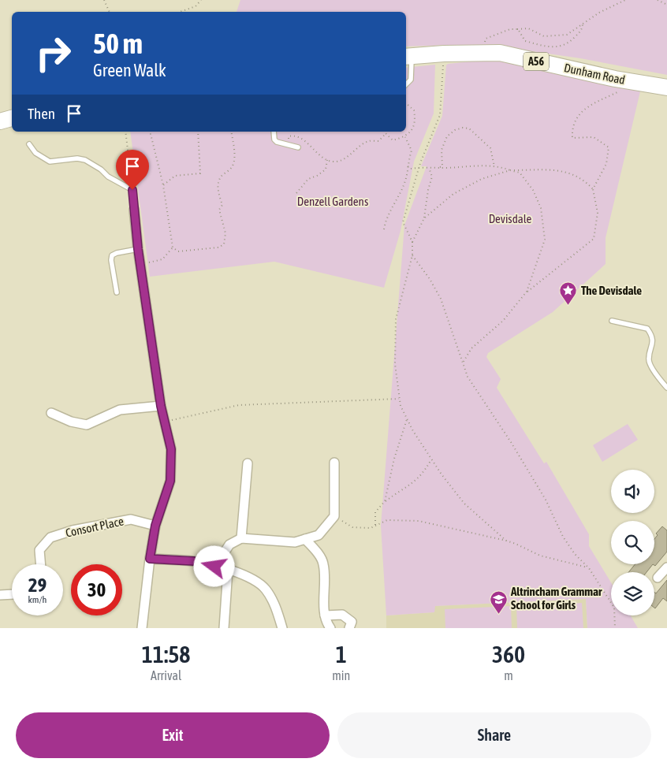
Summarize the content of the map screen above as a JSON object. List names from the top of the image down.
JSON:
{
  "streets": {
    "highway": ["A56", "Dunham Road"],
    "street": ["Consort Place"]
  },
  "parks": ["Denzell Gardens", "Devisdale"],
  "places": {
    "place": ["The Devisdale"],
    "school or university": ["Altrincham Grammar School for Girls"]
  },
  "page": {
    "turn": ["50 m", "Green Walk"],
    "then": "Then",
    "speed": "29 km/h",
    "limit": "30",
    "eta": [
      "11:58",
      "Arrival",
      "1",
      "min",
      "360",
      "m"
    ],
    "buttons": ["Exit", "Share"]
  }
}
